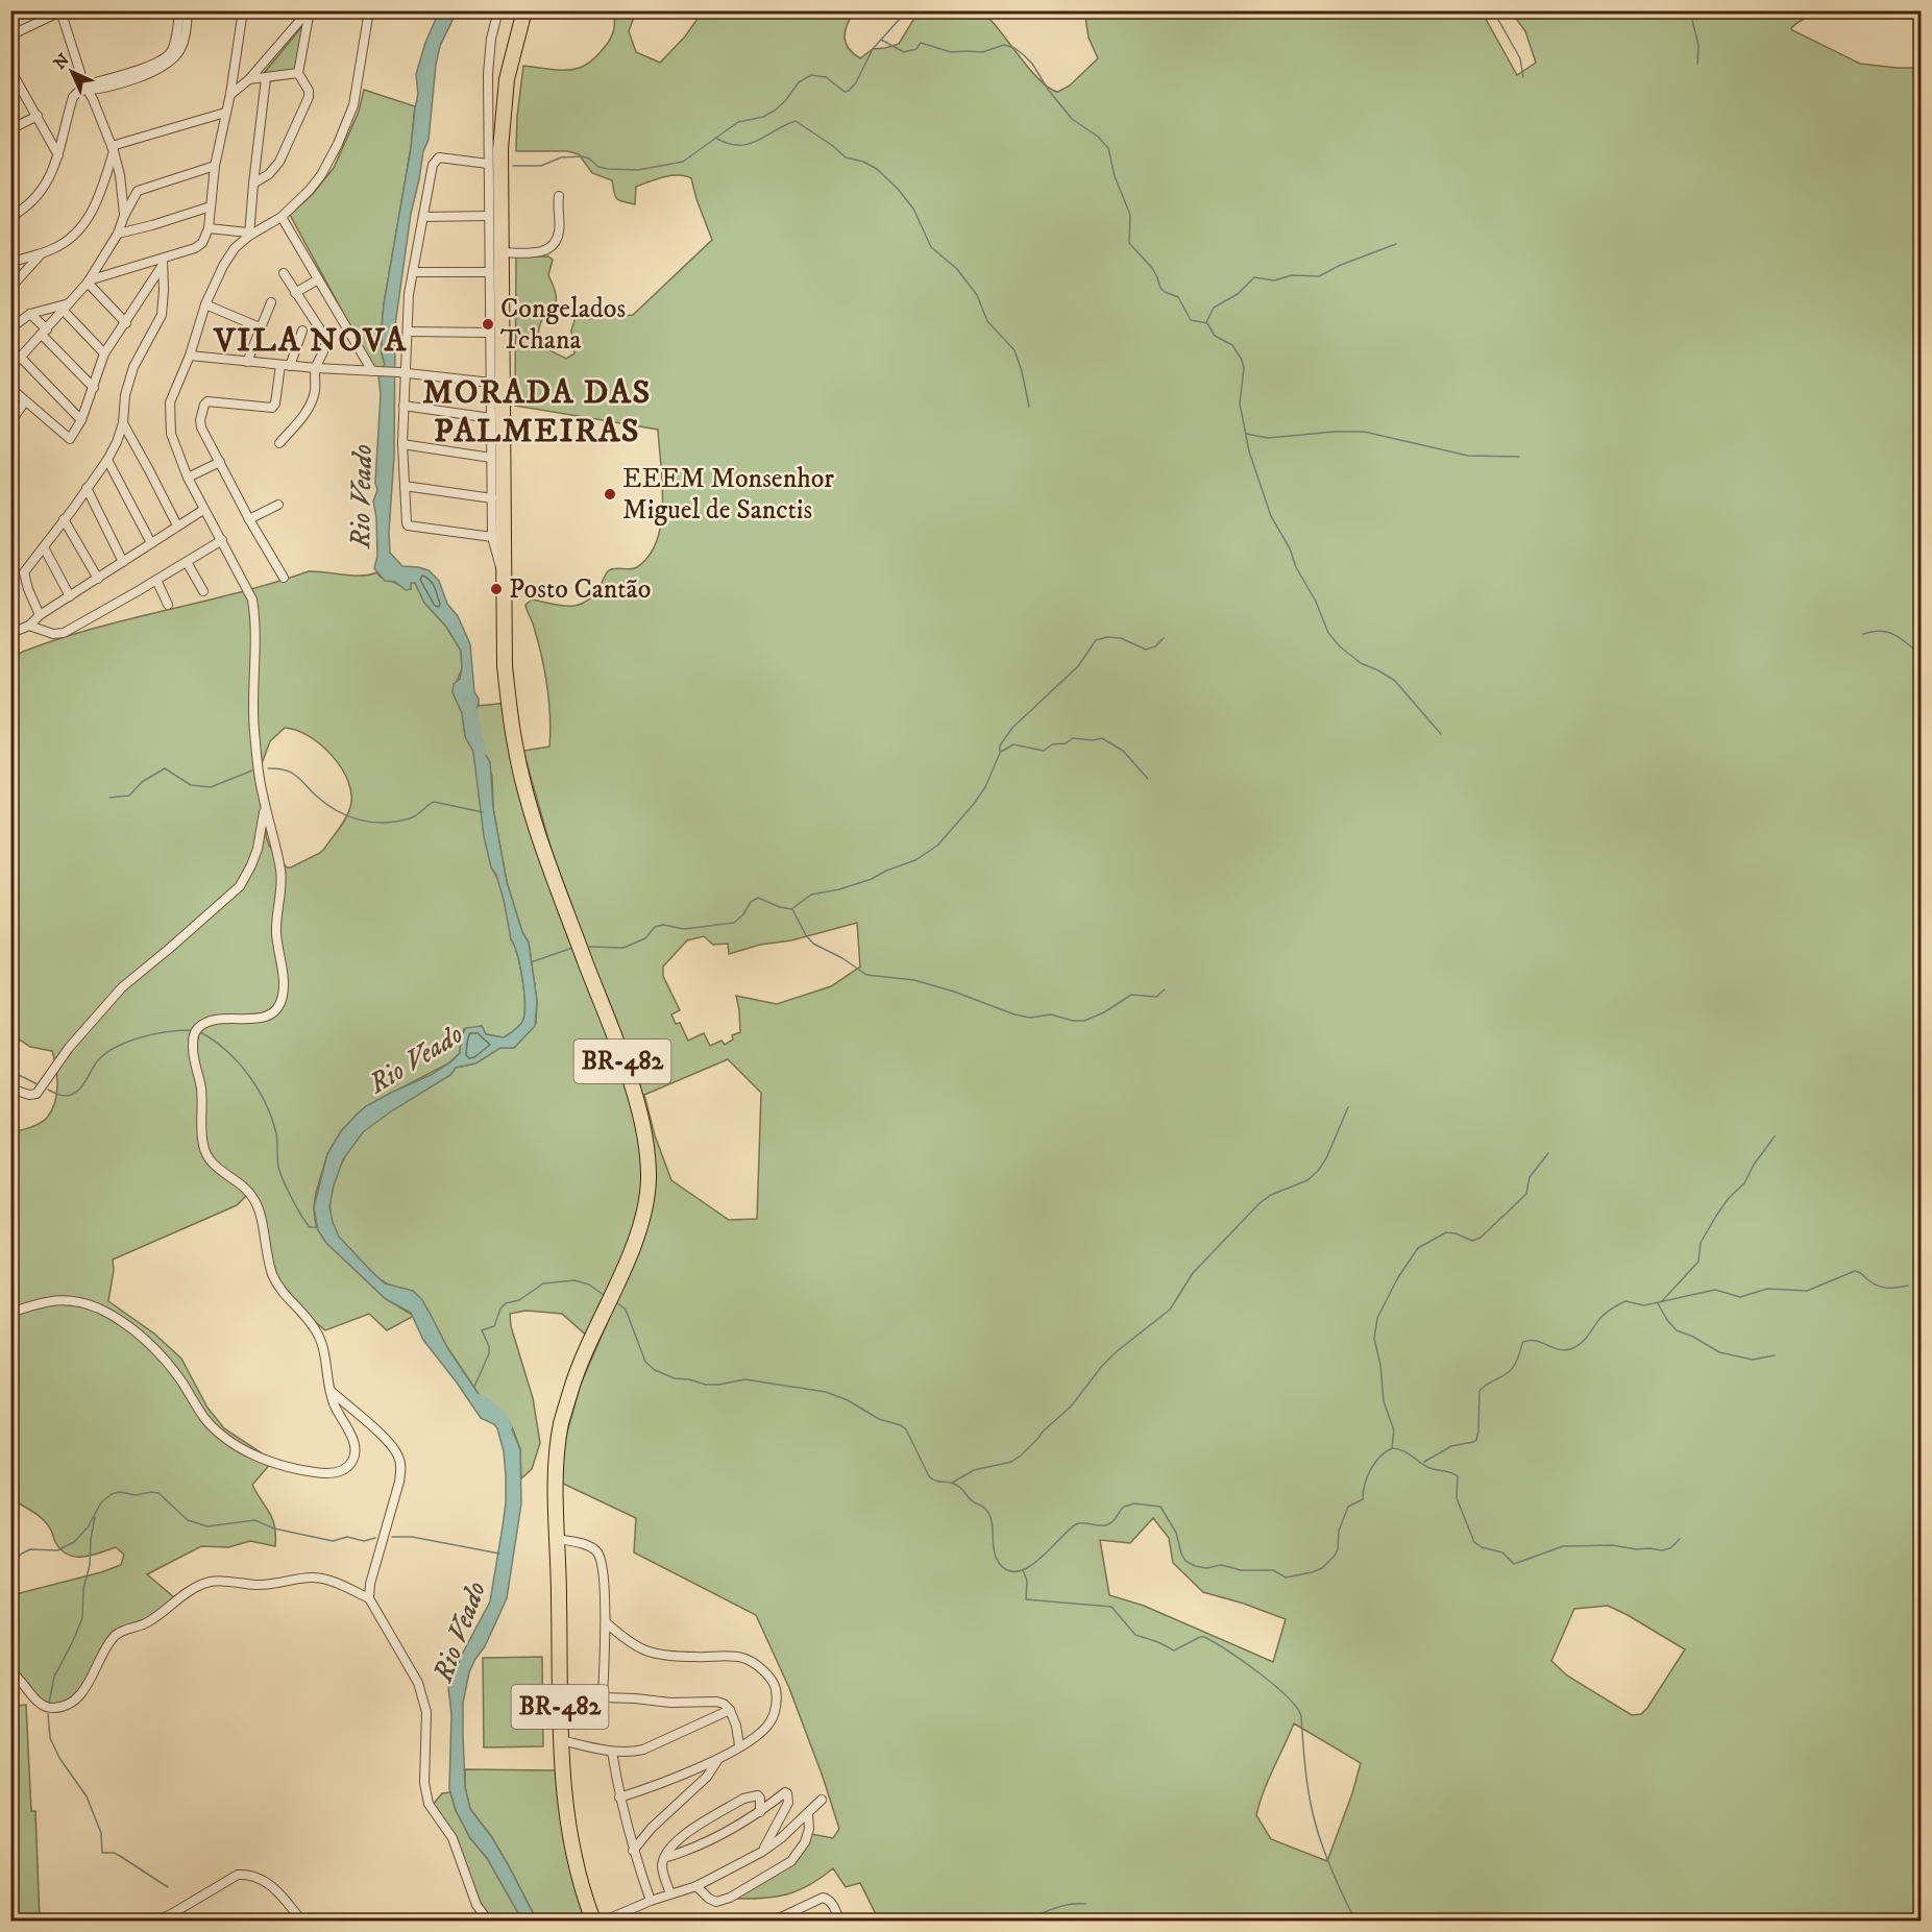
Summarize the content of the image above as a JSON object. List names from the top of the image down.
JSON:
{
  "streets": {
    "highway": ["BR-482"]
  },
  "districts": ["VILA NOVA", "MORADA DAS PALMEIRAS"],
  "water": ["Rio Veado"],
  "places": ["Congelados Tchana", "EEEM Monsenhor Miguel de Sanctis", "Posto Cantão"],
  "north": "top left"
}
